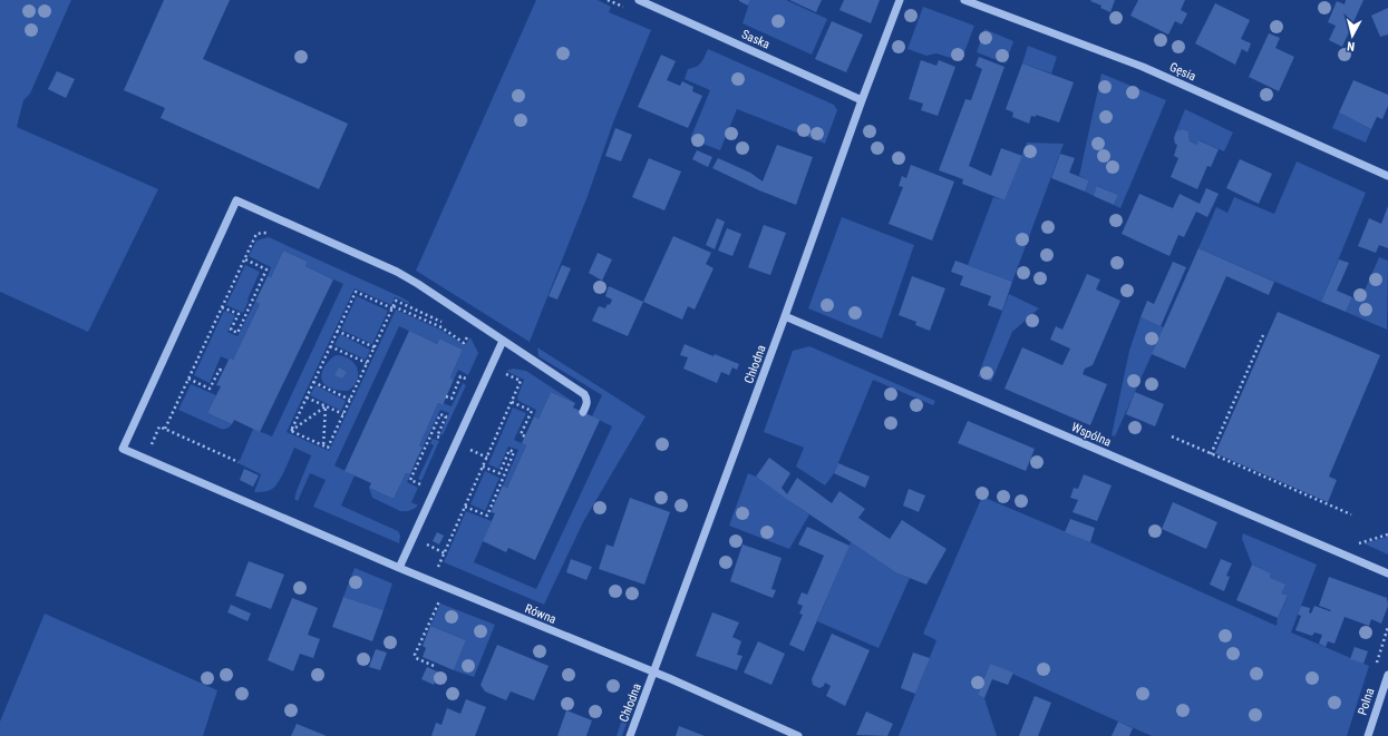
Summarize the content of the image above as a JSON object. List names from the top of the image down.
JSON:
{
  "streets": {
    "street": [
      "Saska",
      "Gęsia",
      "Chłodna",
      "Wspólna",
      "Równa",
      "Polna"
    ]
  },
  "crossings": [
    ["Saska", "Chłodna"],
    ["Chłodna", "Wspólna"],
    ["Chłodna", "Równa"]
  ],
  "north": "bottom"
}
